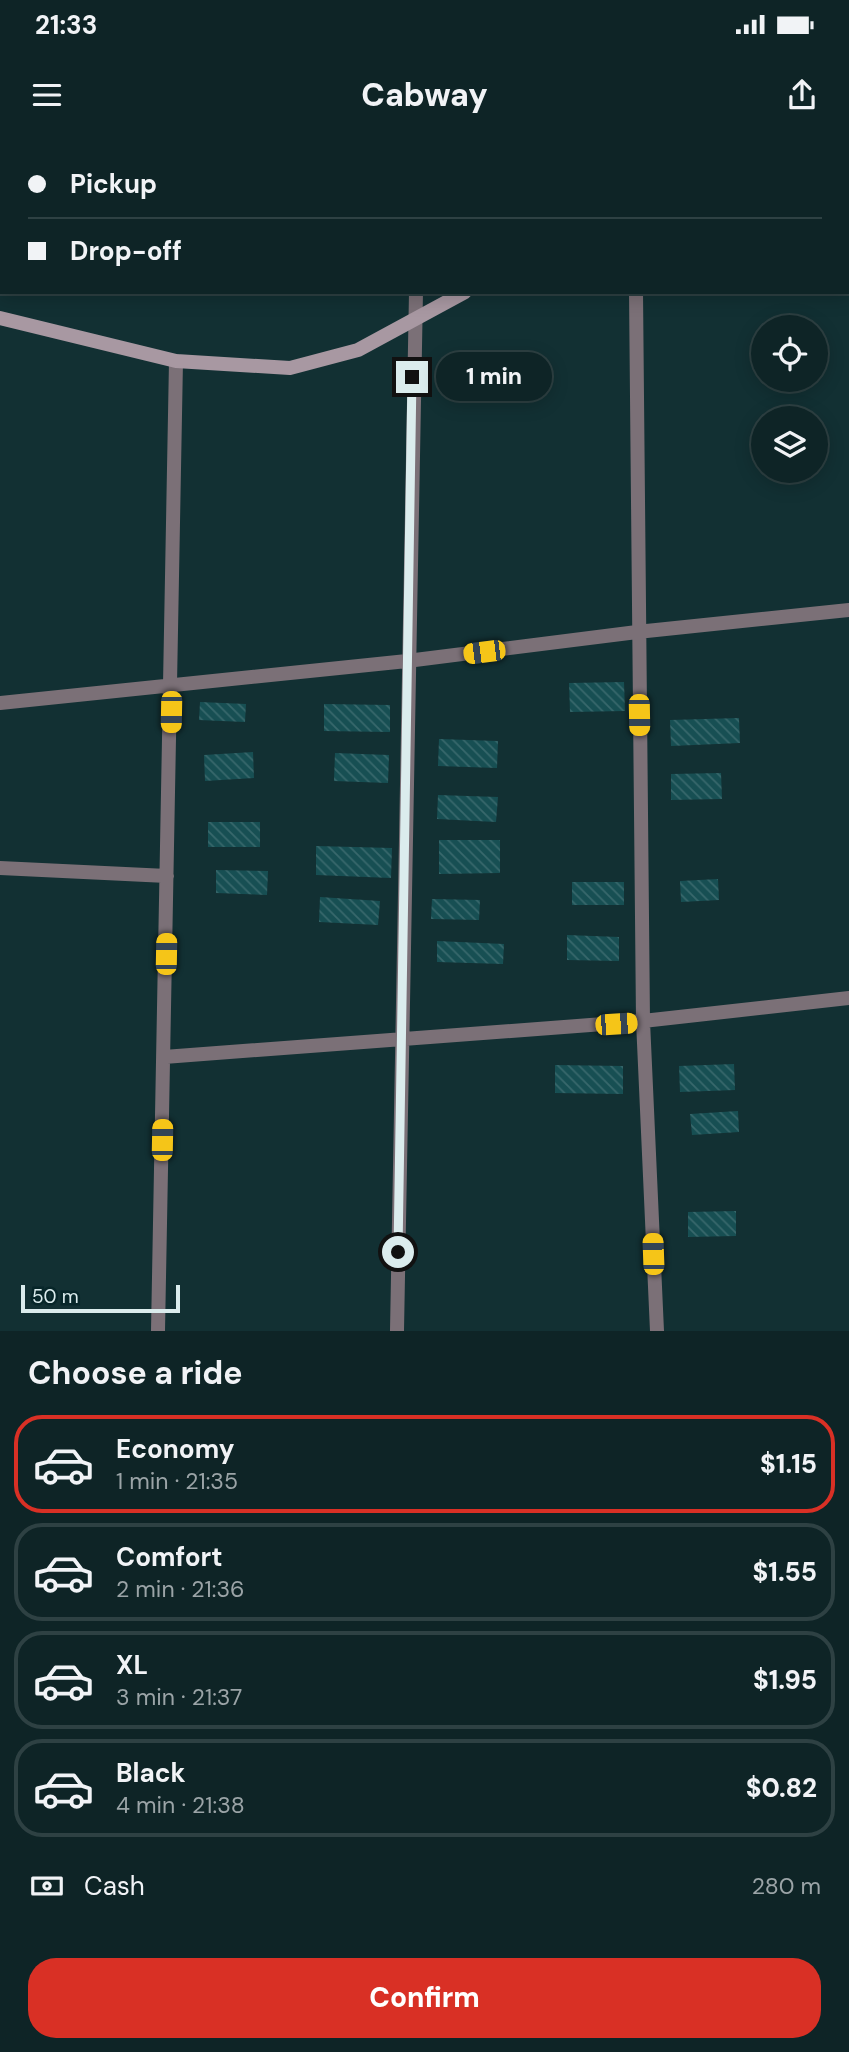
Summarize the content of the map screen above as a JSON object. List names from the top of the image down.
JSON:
{
  "scale_bar": "50 m",
  "page": {
    "status": "21:33",
    "header": "Cabway",
    "banner": ["Pickup", "Drop-off"],
    "bubble": "1 min",
    "scale": "50 m",
    "heading": "Choose a ride",
    "list": [
      {
        "name": "Economy",
        "note": "1 min · 21:35",
        "value": "$1.15"
      },
      {
        "name": "Comfort",
        "note": "2 min · 21:36",
        "value": "$1.55"
      },
      {
        "name": "XL",
        "note": "3 min · 21:37",
        "value": "$1.95"
      },
      {
        "name": "Black",
        "note": "4 min · 21:38",
        "value": "$0.82"
      }
    ],
    "pay": ["Cash", "280 m"],
    "buttons": "Confirm"
  }
}
